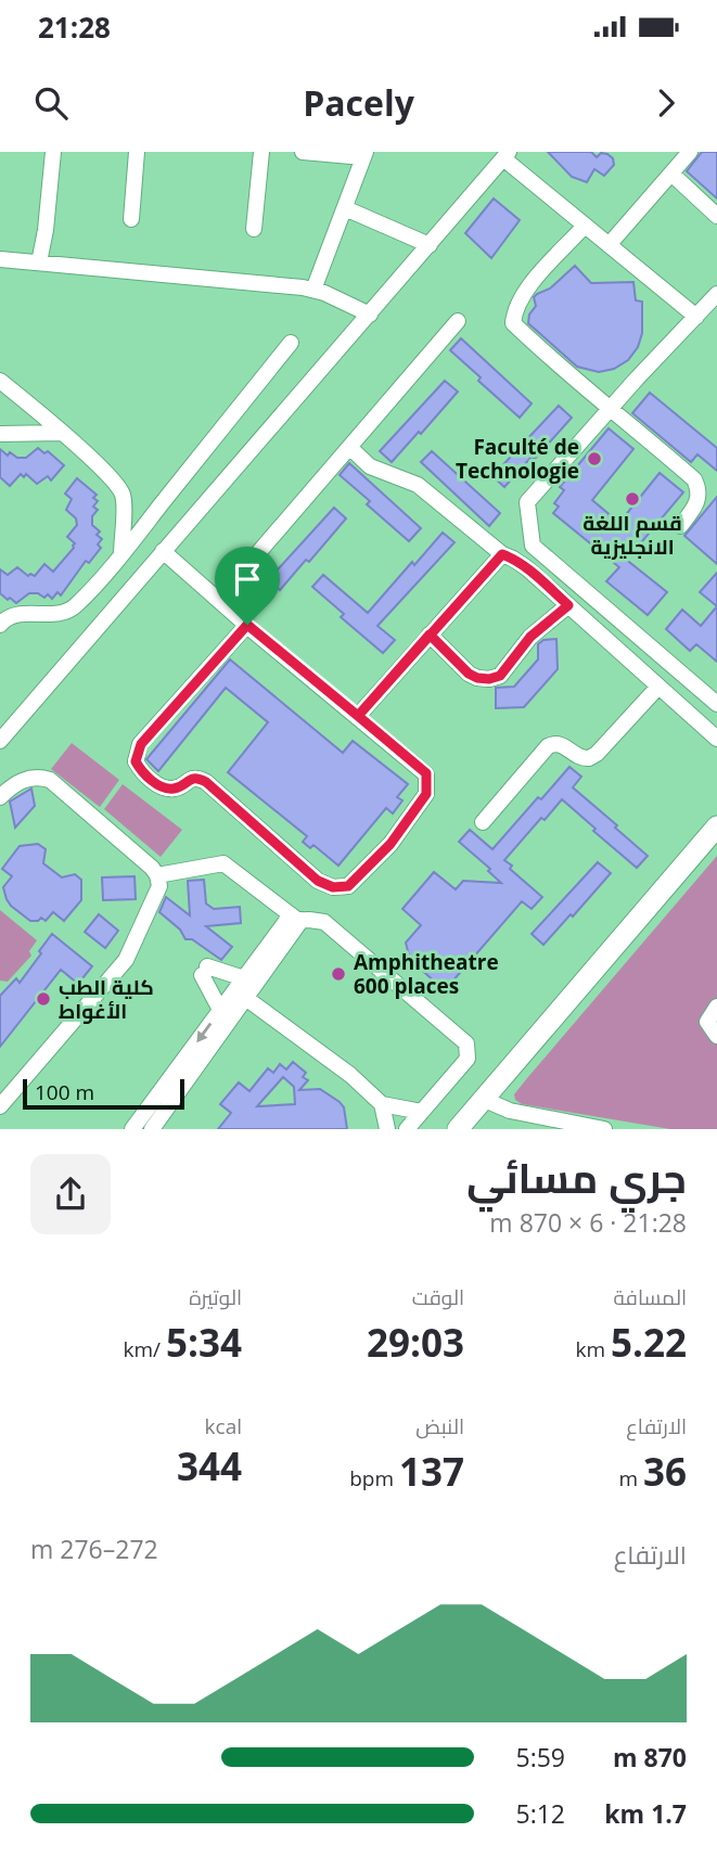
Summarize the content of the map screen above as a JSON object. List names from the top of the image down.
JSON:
{
  "places": [
    "Faculté de Technologie",
    "قسم اللغة الانجليزية",
    "Amphitheatre 600 places",
    "كلية الطب الأغواط"
  ],
  "scale_bar": "100 m",
  "page": {
    "status": "21:28",
    "header": "Pacely",
    "scale": "100 m",
    "heading": ["جري مسائي", "21:28 · 6 × 870 m"],
    "stats": [
      ["المسافة", "5.22 km"],
      ["الوقت", "29:03"],
      ["الوتيرة", "5:34 /km"],
      ["الارتفاع", "36 m"],
      ["النبض", "137 bpm"],
      ["kcal", "344"]
    ],
    "chart": ["الارتفاع", "272–276 m"],
    "list": [
      {
        "name": "870 m",
        "note": "5:59"
      },
      {
        "name": "1.7 km",
        "note": "5:12"
      }
    ]
  }
}
